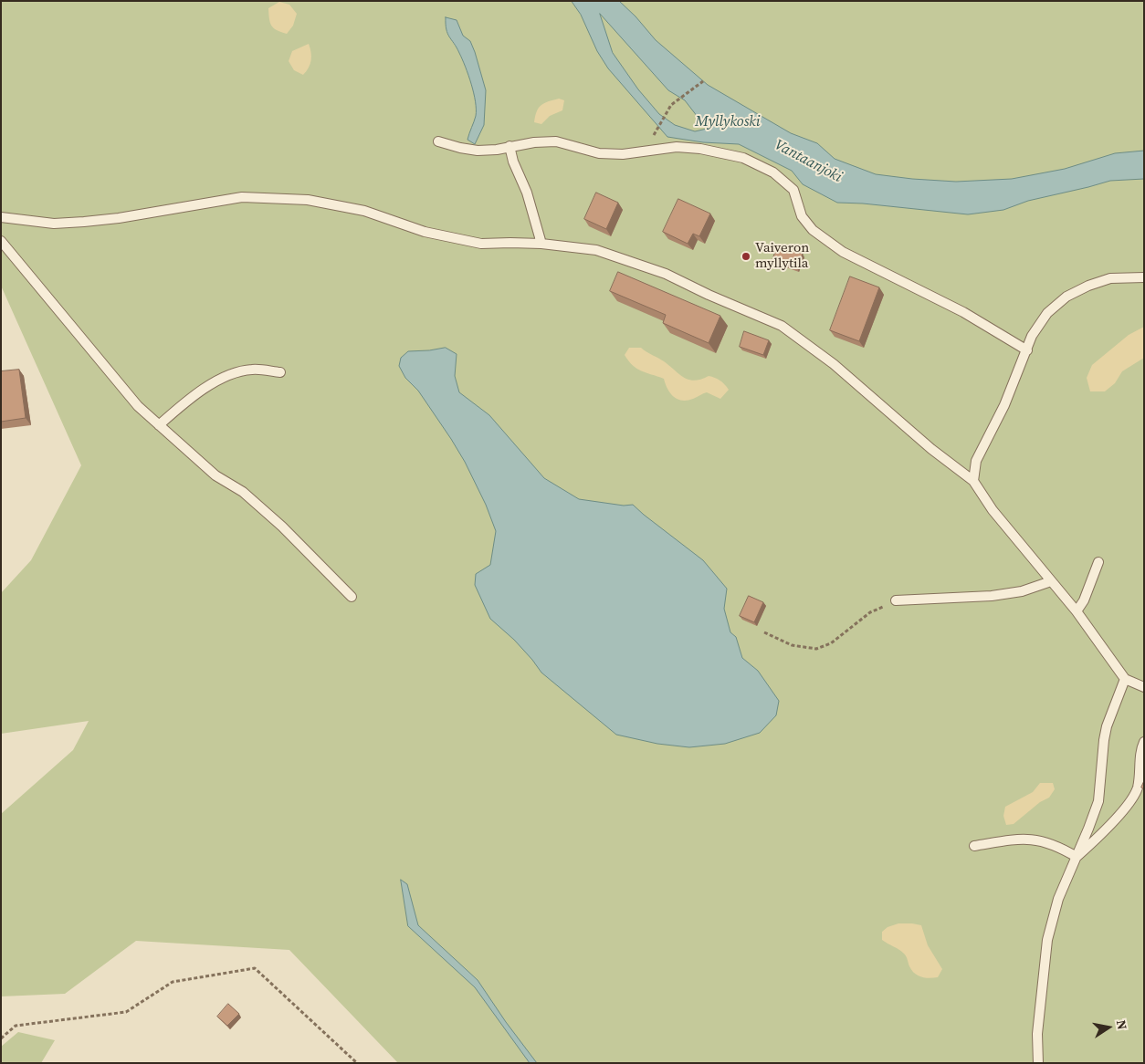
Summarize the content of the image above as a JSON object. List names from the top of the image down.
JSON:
{
  "water": ["Myllykoski", "Vantaanjoki"],
  "places": ["Vaiveron myllytila"],
  "north": "right"
}
